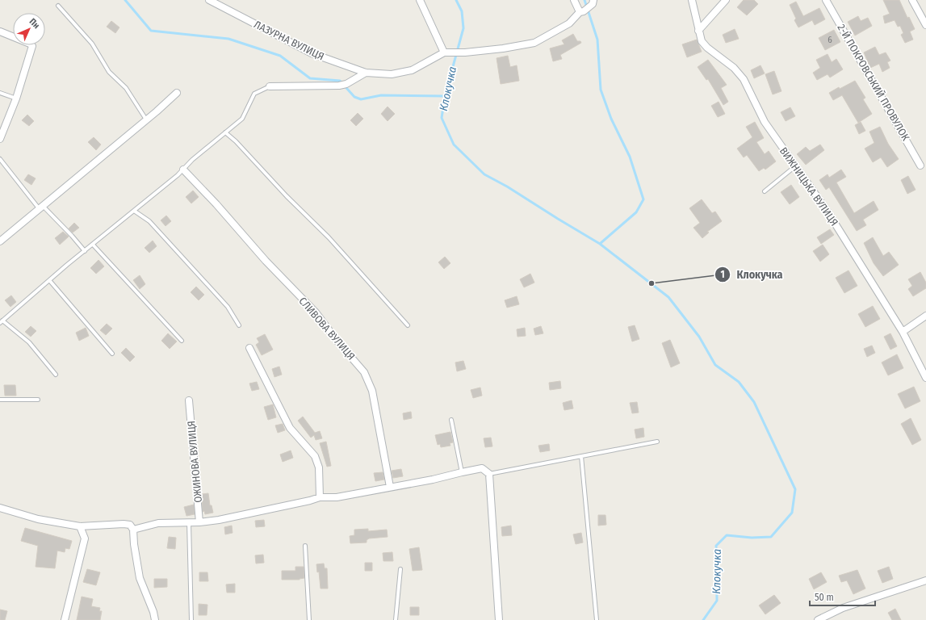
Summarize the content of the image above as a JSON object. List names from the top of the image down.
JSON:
{
  "streets": {
    "street": [
      "ЛАЗУРНА ВУЛИЦЯ",
      "2-Й ПОКРОВСЬКИЙ ПРОВУЛОК",
      "ВИЖНИЦЬКА ВУЛИЦЯ",
      "СЛИВОВА ВУЛИЦЯ",
      "ОЖИНОВА ВУЛИЦЯ"
    ]
  },
  "water": ["Клокучка"],
  "places": ["Клокучка"],
  "house_numbers": ["6"],
  "scale_bar": "50 m",
  "north": "top right"
}
